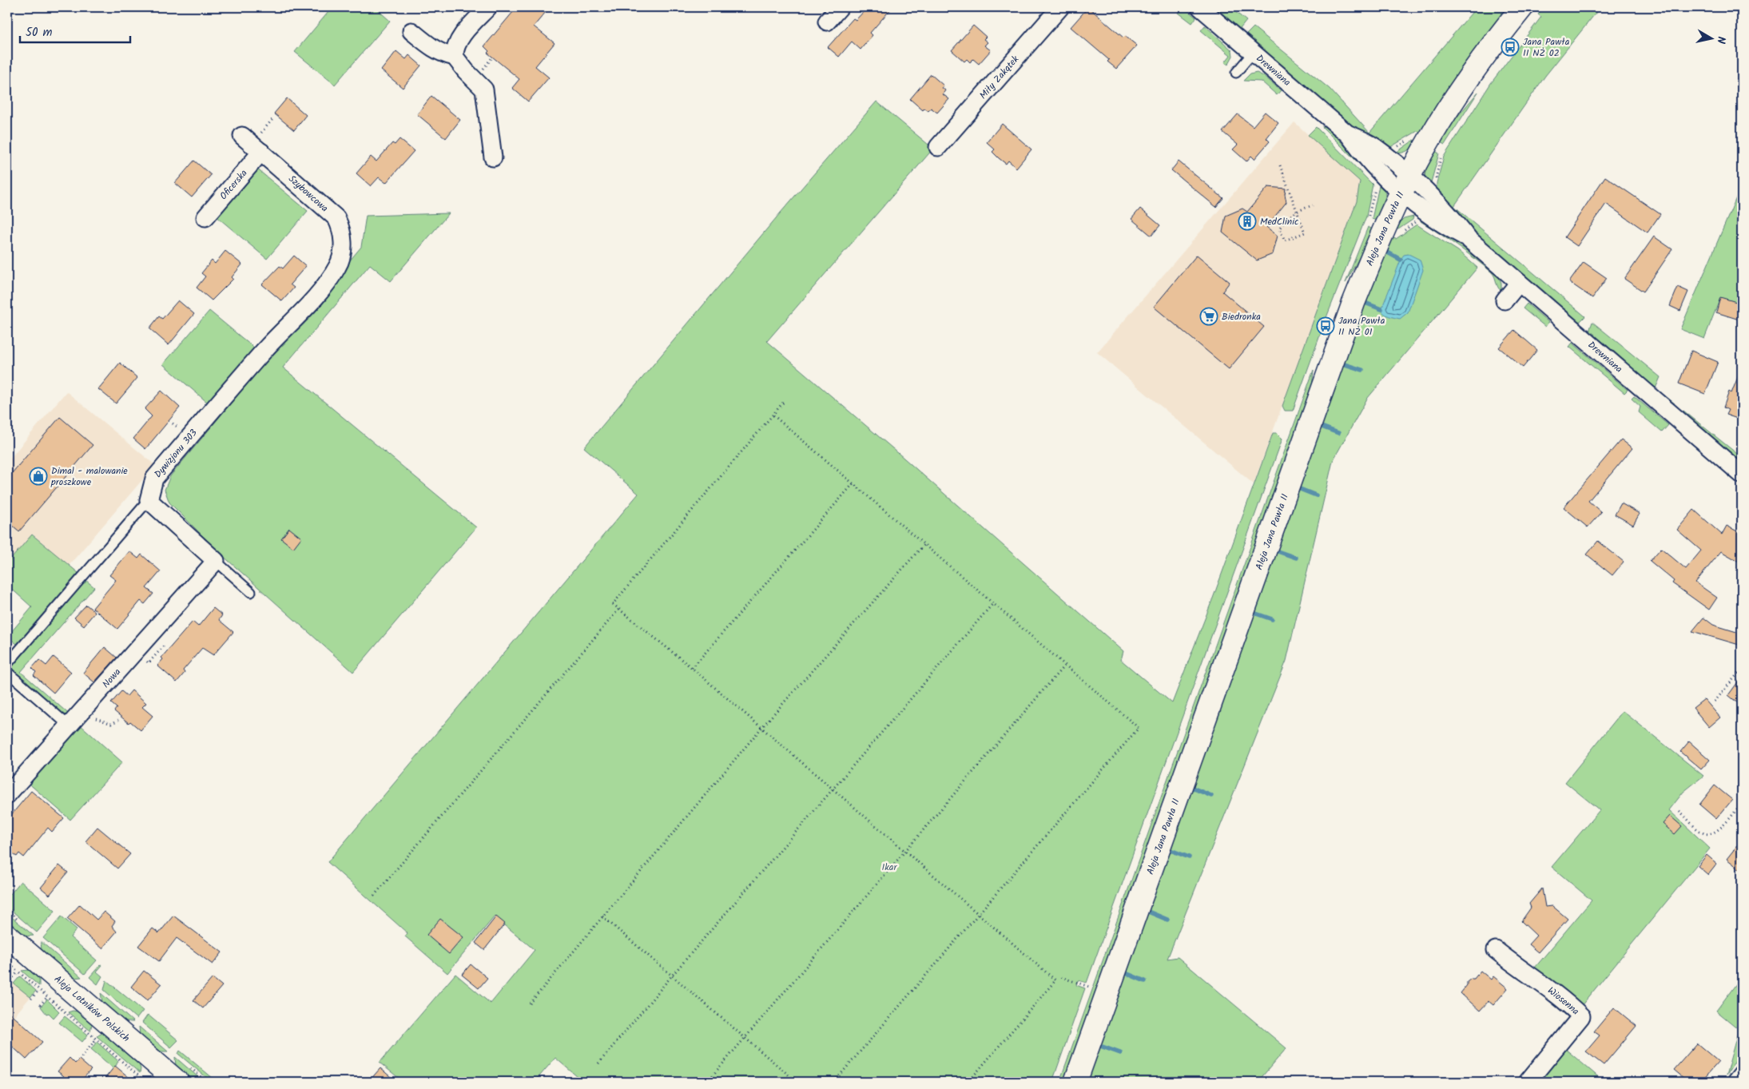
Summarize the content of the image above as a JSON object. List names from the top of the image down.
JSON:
{
  "streets": {
    "street": [
      "Drewniana",
      "Miły Zakątek",
      "Oficerska",
      "Szybowcowa",
      "Aleja Jana Pawła II",
      "Dywizjonu 303",
      "Nowa",
      "Wiosenna",
      "Aleja Lotników Polskich"
    ]
  },
  "crossings": [
    ["Drewniana", "Aleja Jana Pawła II"],
    ["Oficerska", "Szybowcowa"],
    ["Szybowcowa", "Dywizjonu 303"]
  ],
  "parks": ["Ikar"],
  "places": {
    "bus stop": ["Jana Pawła II NŻ 02", "Jana Pawła II NŻ 01"],
    "building": ["MedClinic"],
    "supermarket": ["Biedronka"],
    "shop": ["Dimal - malowanie proszkowe"]
  },
  "scale_bar": "50 m",
  "north": "right"
}
